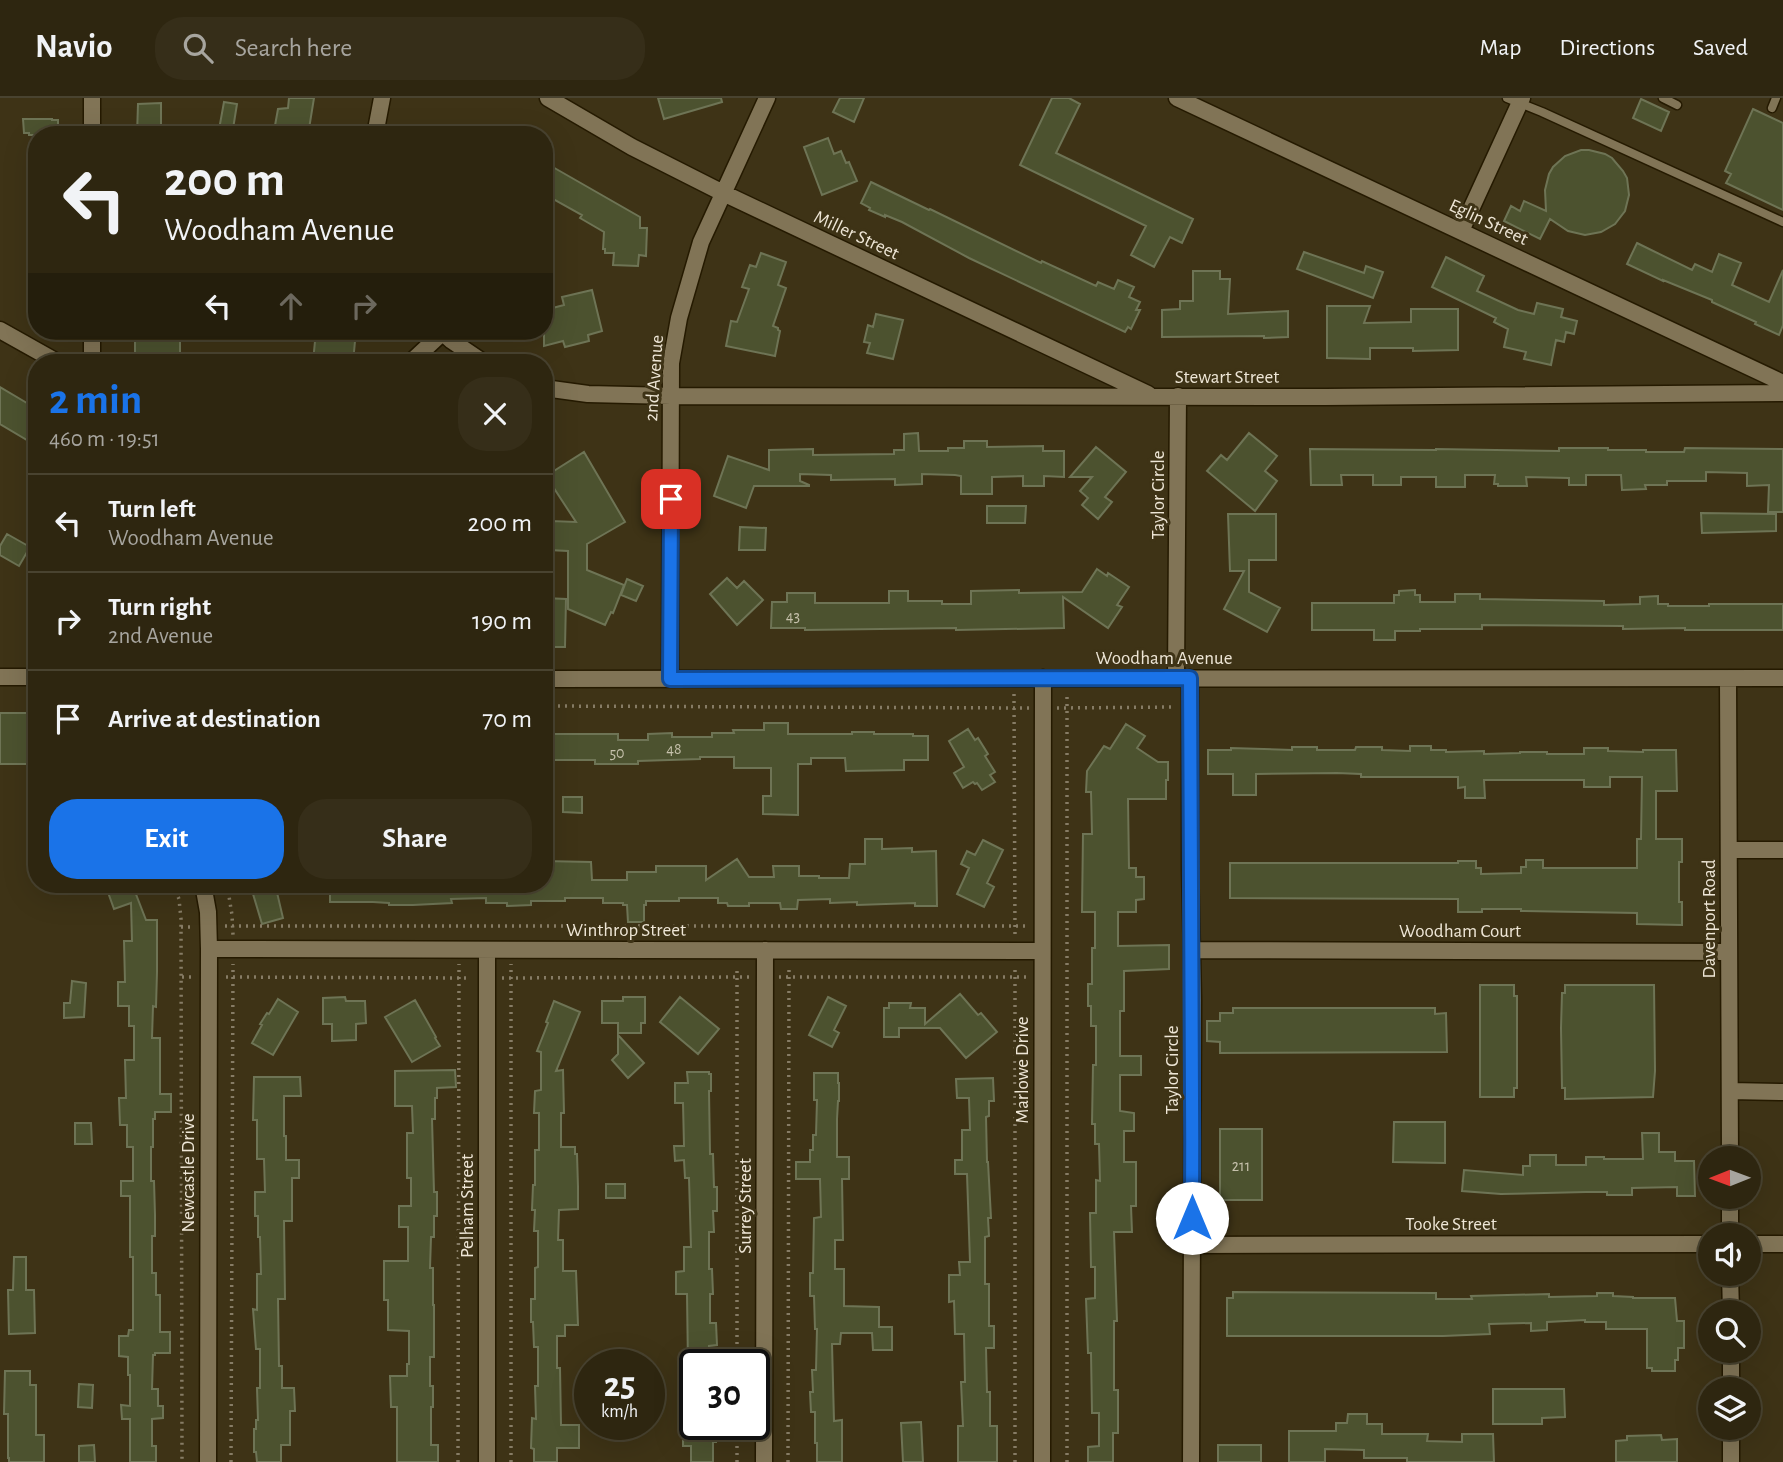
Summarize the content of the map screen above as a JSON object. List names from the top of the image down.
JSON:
{
  "streets": {
    "street": [
      "Eglin Street",
      "Miller Street",
      "Stewart Street",
      "2nd Avenue",
      "Taylor Circle",
      "Woodham Avenue",
      "Davenport Road",
      "Winthrop Street",
      "Woodham Court",
      "Marlowe Drive",
      "Newcastle Drive",
      "Pelham Street",
      "Surrey Street",
      "Tooke Street"
    ]
  },
  "crossings": [
    ["Miller Street", "Stewart Street"],
    ["Miller Street", "2nd Avenue"],
    ["Stewart Street", "2nd Avenue"],
    ["Stewart Street", "Taylor Circle"],
    ["2nd Avenue", "Woodham Avenue"],
    ["Taylor Circle", "Woodham Avenue"],
    ["Taylor Circle", "Woodham Court"],
    ["Taylor Circle", "Tooke Street"],
    ["Woodham Avenue", "Davenport Road"],
    ["Woodham Avenue", "Marlowe Drive"],
    ["Davenport Road", "Woodham Court"],
    ["Winthrop Street", "Marlowe Drive"],
    ["Winthrop Street", "Newcastle Drive"],
    ["Winthrop Street", "Pelham Street"],
    ["Winthrop Street", "Surrey Street"]
  ],
  "house_numbers": [
    "43",
    "48",
    "50",
    "211"
  ],
  "north": "left",
  "page": {
    "header": "Navio",
    "search": "Search here",
    "nav": ["Map", "Directions", "Saved"],
    "turn": ["200 m", "Woodham Avenue"],
    "heading": ["2 min", "460 m · 19:51"],
    "list": [
      {
        "name": "Turn left",
        "note": "Woodham Avenue",
        "value": "200 m"
      },
      {
        "name": "Turn right",
        "note": "2nd Avenue",
        "value": "190 m"
      },
      {
        "name": "Arrive at destination",
        "value": "70 m"
      }
    ],
    "buttons": ["Exit", "Share"],
    "speed": "25 km/h",
    "limit": "30"
  }
}
